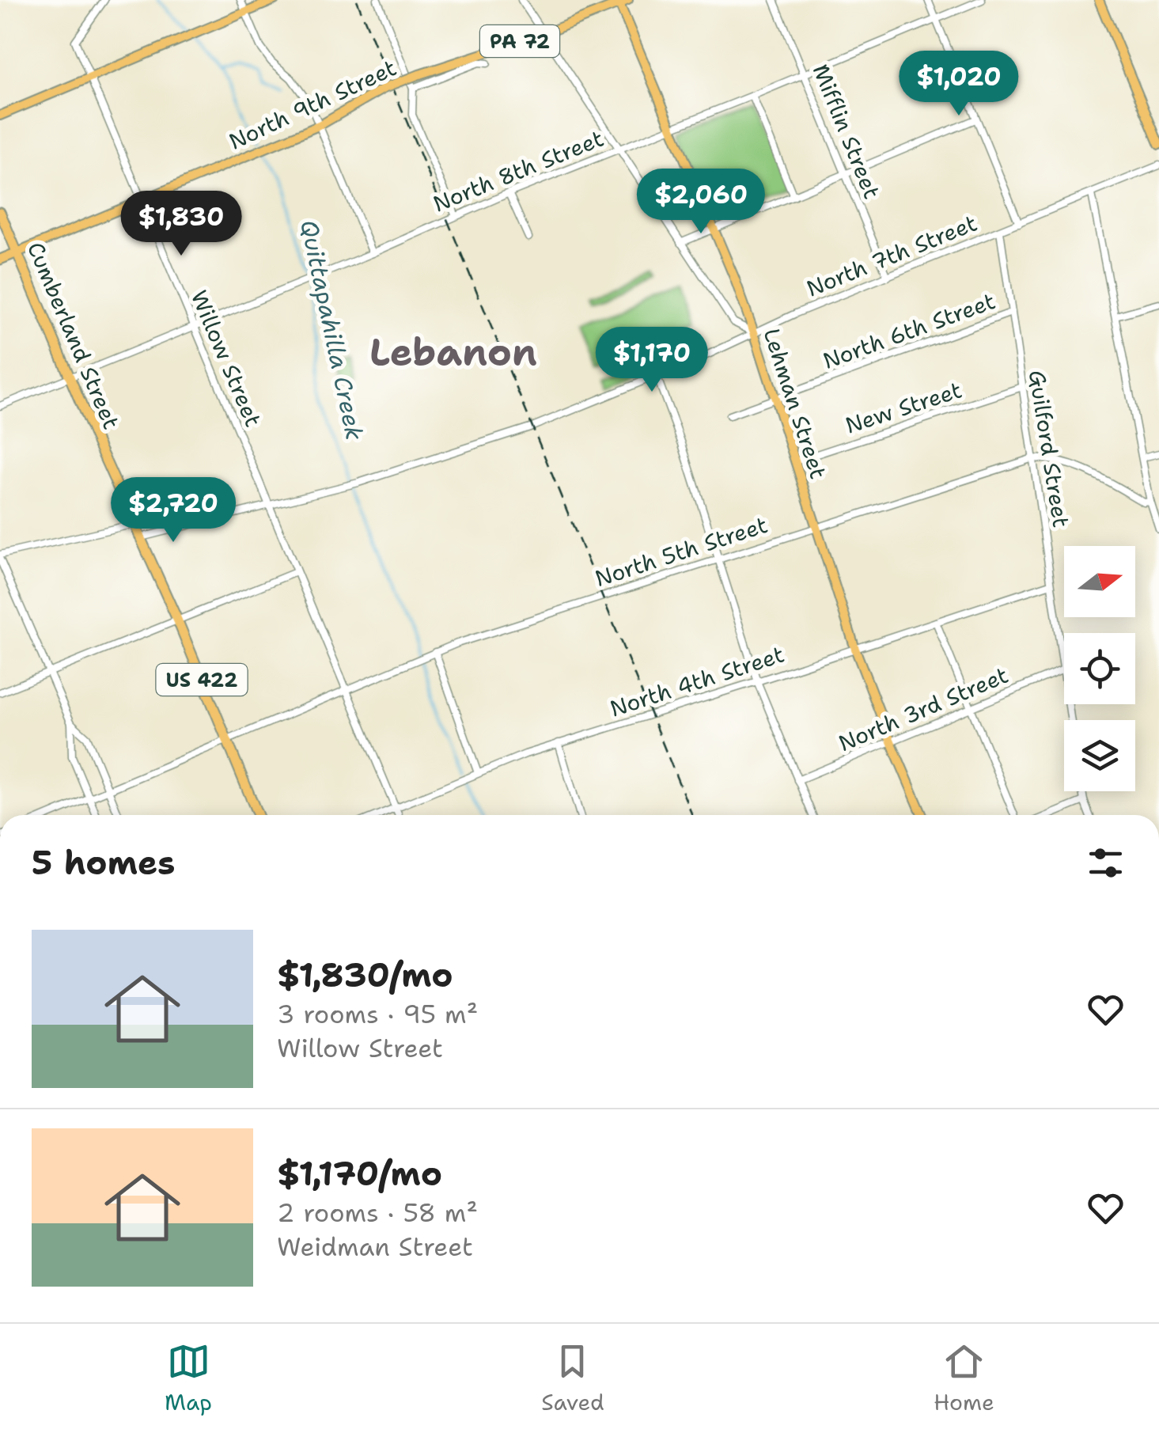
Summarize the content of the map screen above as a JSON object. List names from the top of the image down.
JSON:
{
  "streets": {
    "highway": ["PA 72", "Cumberland Street", "US 422"],
    "main road": ["North 9th Street", "Lehman Street"],
    "street": [
      "Mifflin Street",
      "North 8th Street",
      "North 7th Street",
      "North 6th Street",
      "Willow Street",
      "New Street",
      "Guilford Street",
      "North 5th Street",
      "North 4th Street",
      "North 3rd Street"
    ]
  },
  "crossings": [
    ["PA 72", "North 9th Street"],
    ["PA 72", "Cumberland Street"],
    ["North 9th Street", "Cumberland Street"],
    ["North 9th Street", "Willow Street"],
    ["North 9th Street", "Lehman Street"],
    ["Mifflin Street", "North 8th Street"],
    ["Mifflin Street", "North 7th Street"],
    ["North 8th Street", "Cumberland Street"],
    ["North 8th Street", "Willow Street"],
    ["North 8th Street", "Lehman Street"],
    ["North 7th Street", "Cumberland Street"],
    ["North 7th Street", "Willow Street"],
    ["North 7th Street", "Lehman Street"],
    ["North 7th Street", "Guilford Street"],
    ["North 6th Street", "Lehman Street"],
    ["North 6th Street", "Guilford Street"],
    ["Cumberland Street", "North 5th Street"],
    ["Willow Street", "North 5th Street"],
    ["Willow Street", "North 4th Street"],
    ["Lehman Street", "New Street"],
    ["Lehman Street", "North 5th Street"],
    ["Lehman Street", "North 4th Street"],
    ["Lehman Street", "North 3rd Street"],
    ["New Street", "Guilford Street"],
    ["Guilford Street", "North 5th Street"],
    ["Guilford Street", "North 4th Street"],
    ["Guilford Street", "North 3rd Street"]
  ],
  "districts": ["Lebanon"],
  "water": ["Quittapahilla Creek"],
  "north": "right",
  "page": {
    "price": [
      "$1,020",
      "$2,060",
      "$1,830",
      "$1,170",
      "$2,720"
    ],
    "heading": "5 homes",
    "list": [
      {
        "name": "$1,830/mo",
        "note": "3 rooms · 95 m² · Willow Street"
      },
      {
        "name": "$1,170/mo",
        "note": "2 rooms · 58 m² · Weidman Street"
      }
    ],
    "tabs": ["Map", "Saved", "Home"]
  }
}
